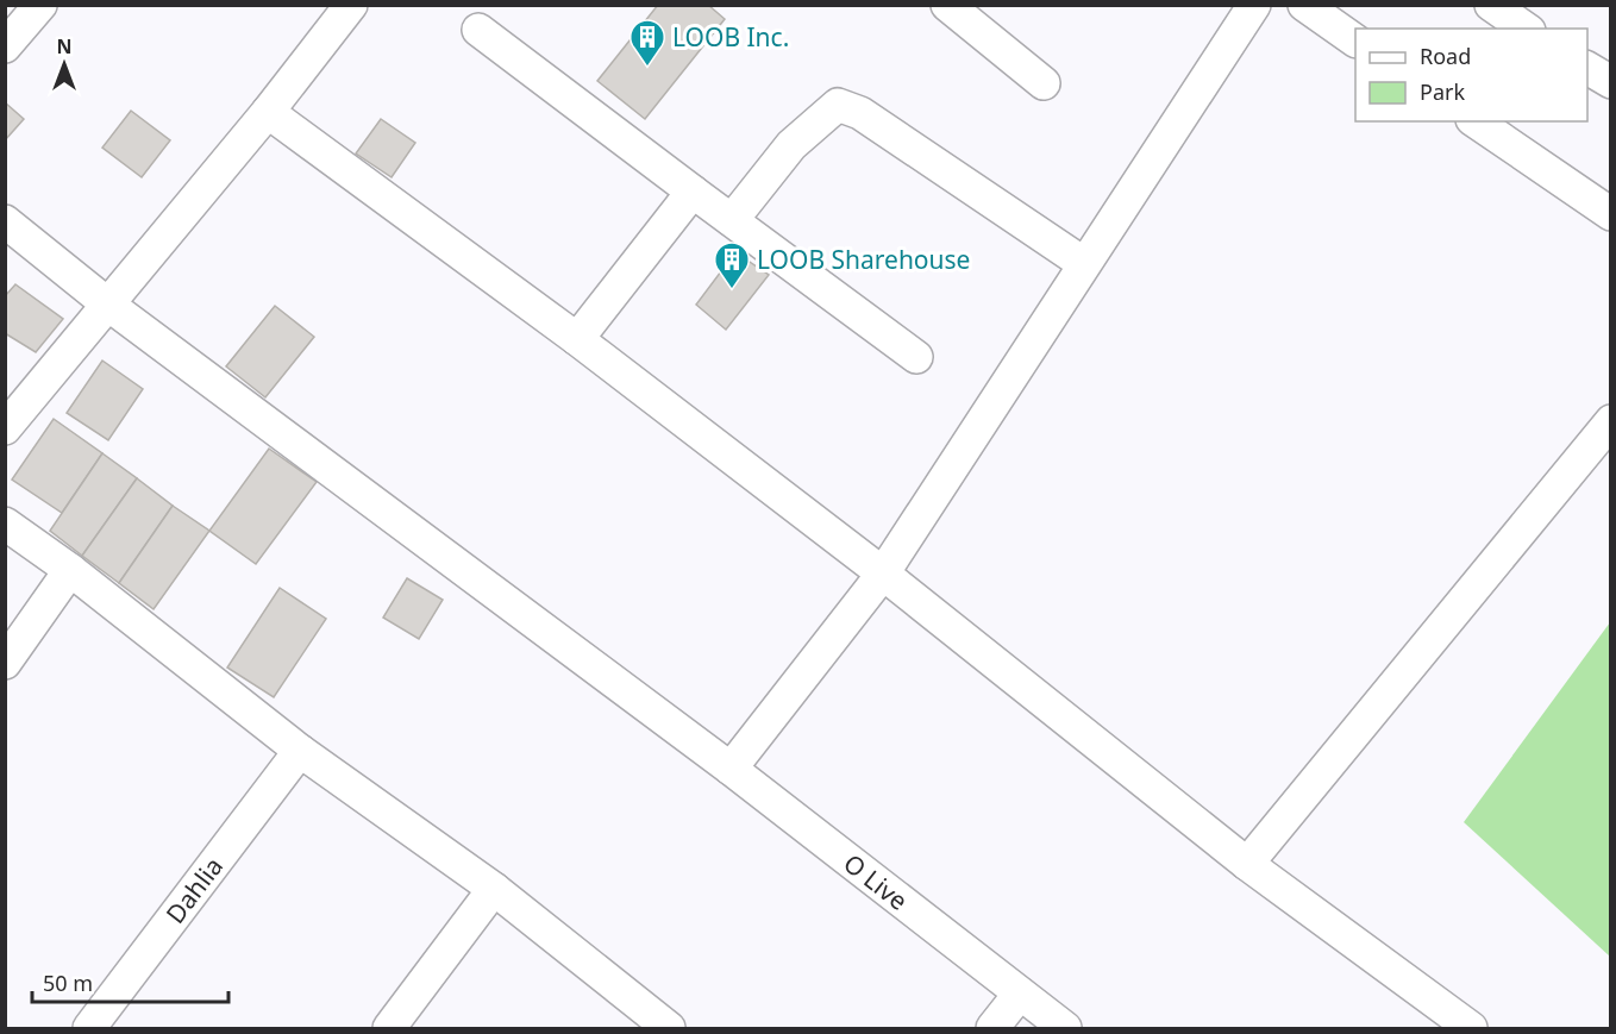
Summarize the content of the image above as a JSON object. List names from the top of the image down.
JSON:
{
  "streets": {
    "street": ["O Live", "Dahlia"]
  },
  "places": {
    "building": ["LOOB Inc.", "LOOB Sharehouse"]
  },
  "legend": ["Road", "Park"],
  "scale_bar": "50 m",
  "north": "top"
}
